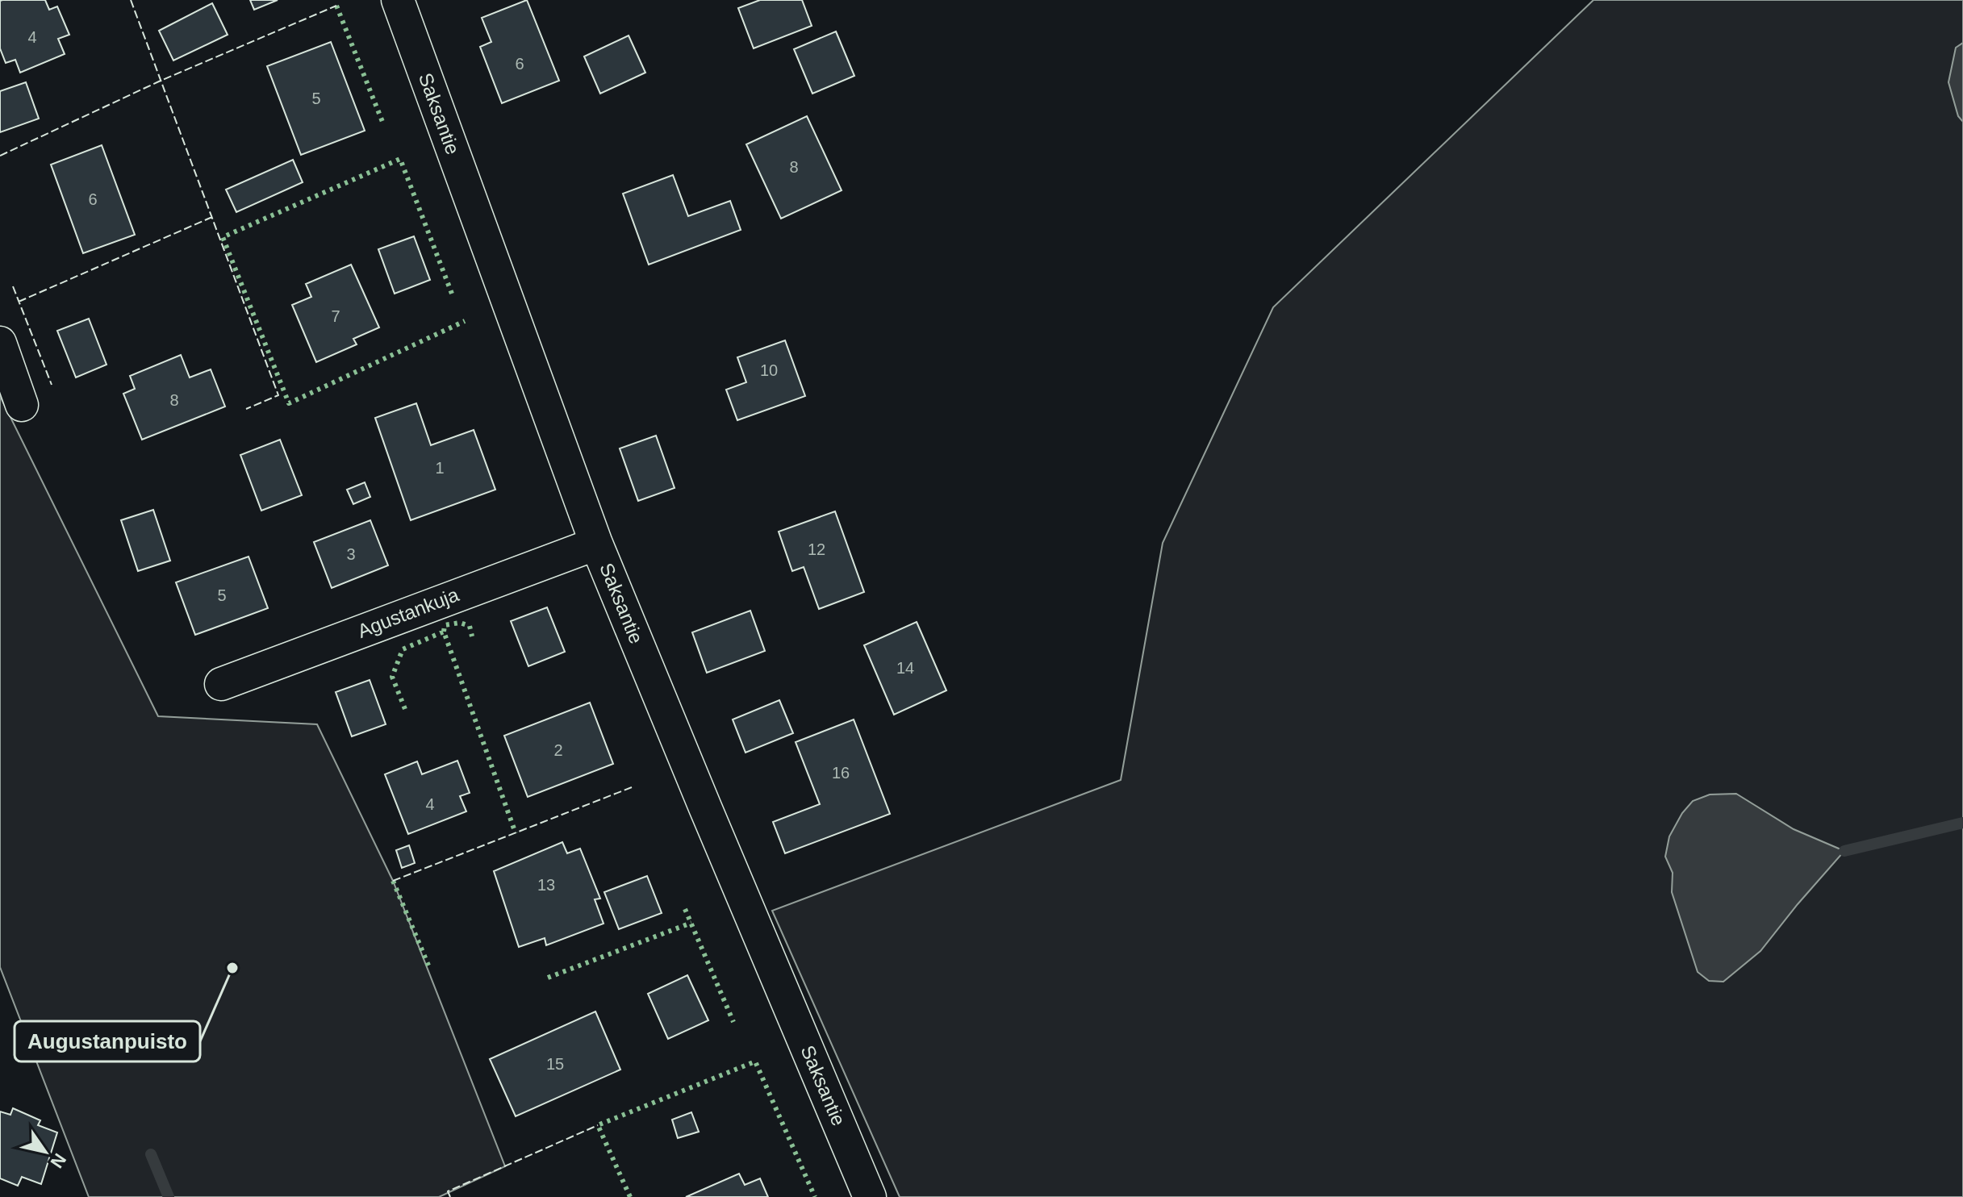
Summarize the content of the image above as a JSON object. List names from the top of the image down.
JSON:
{
  "streets": {
    "street": ["Saksantie", "Agustankuja"]
  },
  "crossings": [
    ["Saksantie", "Agustankuja"]
  ],
  "places": ["Augustanpuisto"],
  "house_numbers": [
    "4",
    "6",
    "5",
    "8",
    "6",
    "7",
    "10",
    "8",
    "1",
    "12",
    "3",
    "5",
    "14",
    "2",
    "16",
    "4",
    "13",
    "15"
  ],
  "north": "bottom right"
}
